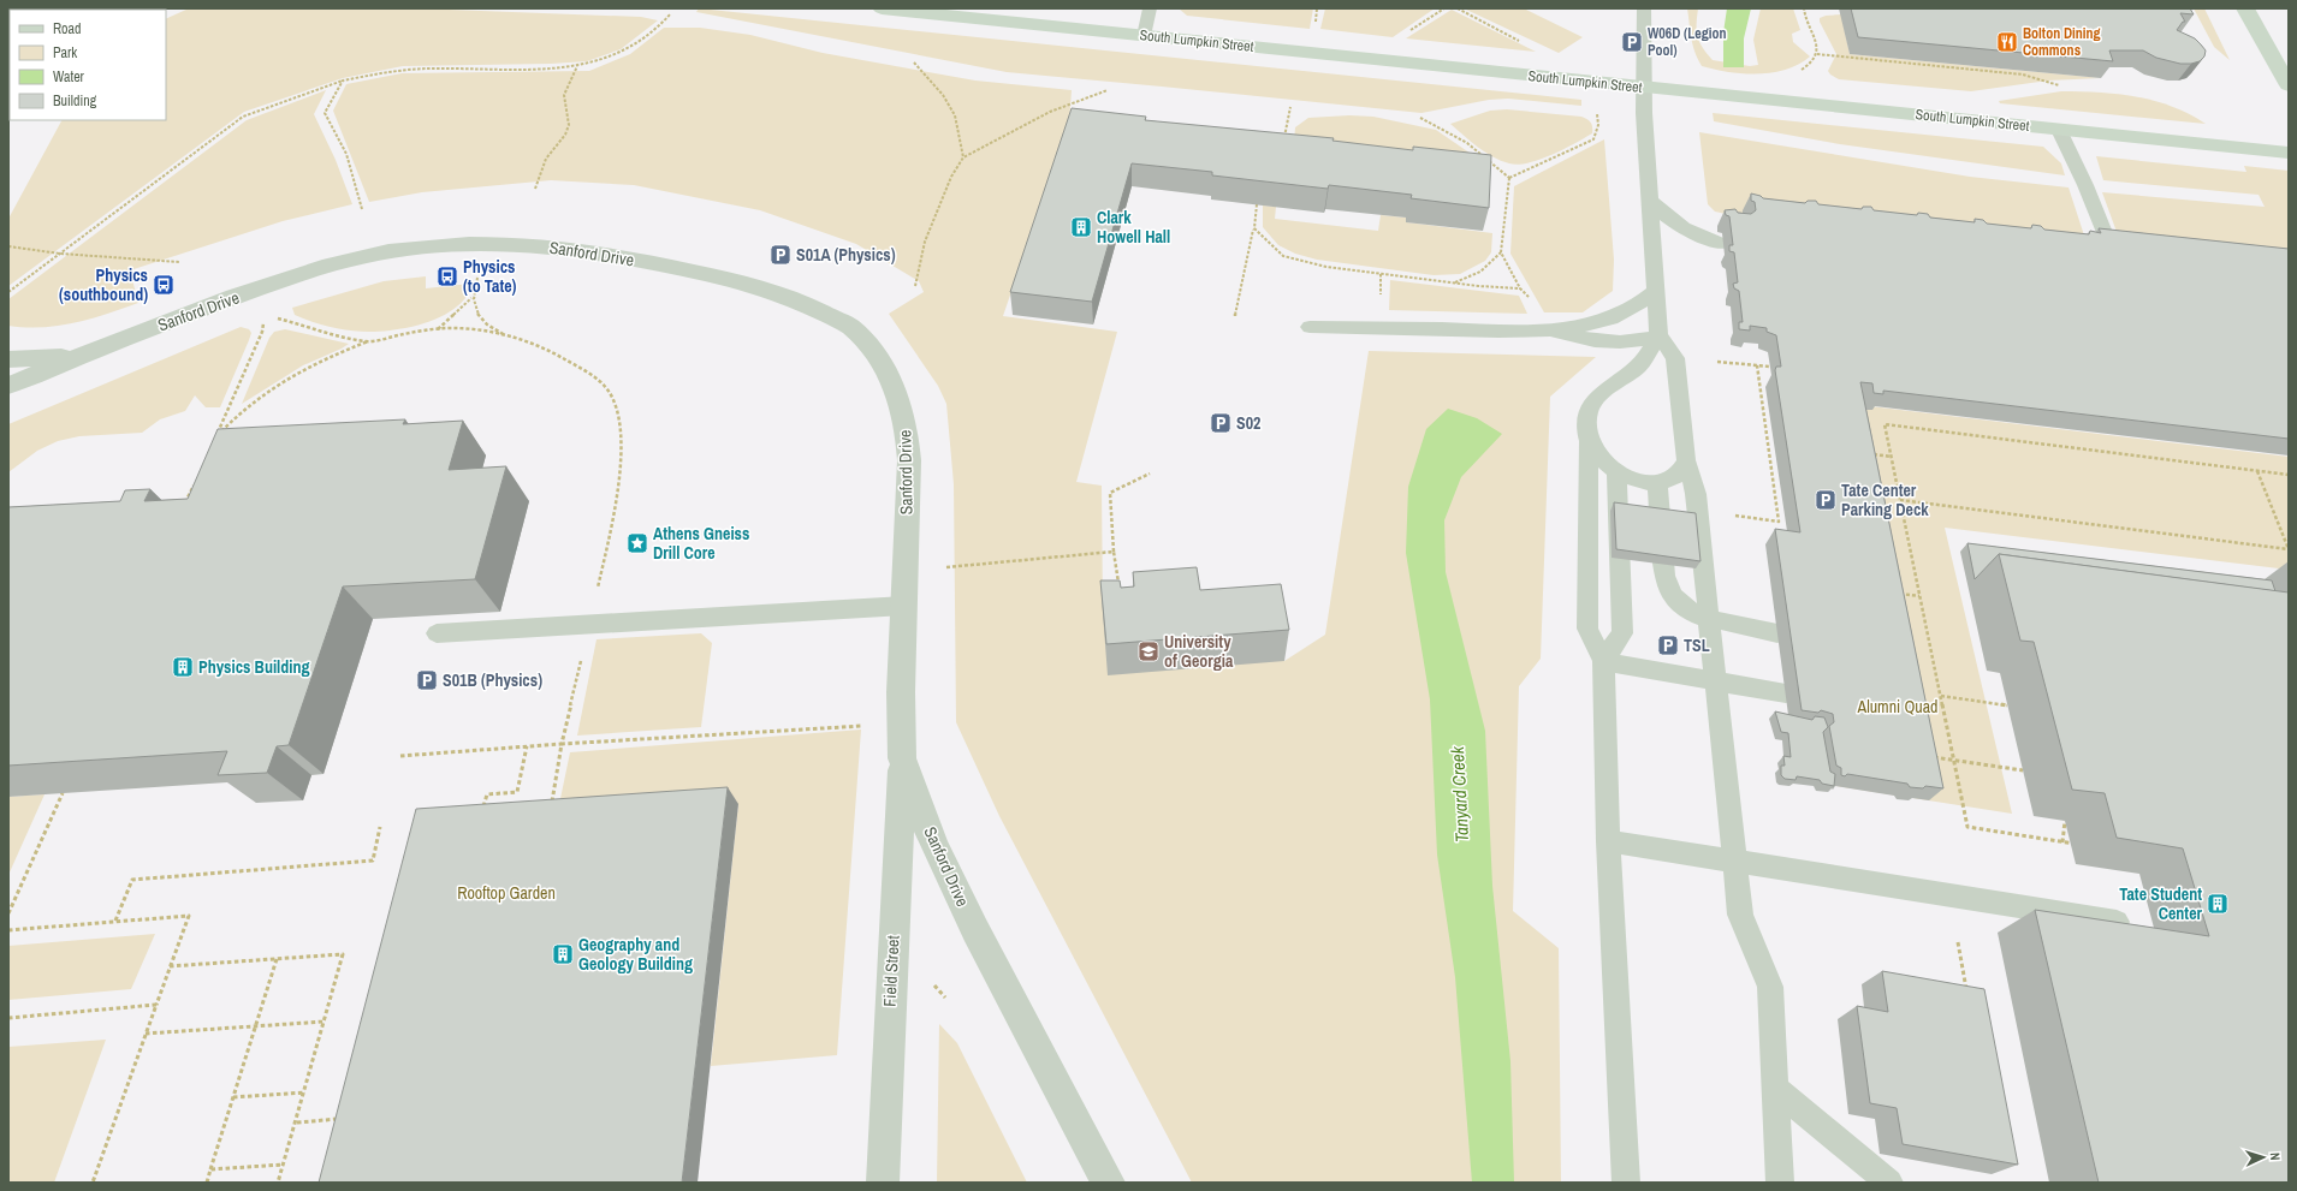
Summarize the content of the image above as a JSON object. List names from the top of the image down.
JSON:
{
  "streets": {
    "main road": ["South Lumpkin Street"],
    "street": ["Sanford Drive", "Field Street"]
  },
  "crossings": [
    ["Sanford Drive", "Field Street"]
  ],
  "water": ["Tanyard Creek"],
  "parks": ["Alumni Quad", "Rooftop Garden"],
  "places": {
    "parking": [
      "W06D (Legion Pool)",
      "S01A (Physics)",
      "S02",
      "Tate Center Parking Deck",
      "TSL",
      "S01B (Physics)"
    ],
    "restaurant": ["Bolton Dining Commons"],
    "building": [
      "Clark Howell Hall",
      "Physics Building",
      "Tate Student Center",
      "Geography and Geology Building"
    ],
    "bus stop": ["Physics (to Tate)", "Physics (southbound)"],
    "place": ["Athens Gneiss Drill Core"],
    "school or university": ["University of Georgia"]
  },
  "legend": [
    "Road",
    "Park",
    "Water",
    "Building"
  ],
  "north": "right"
}
